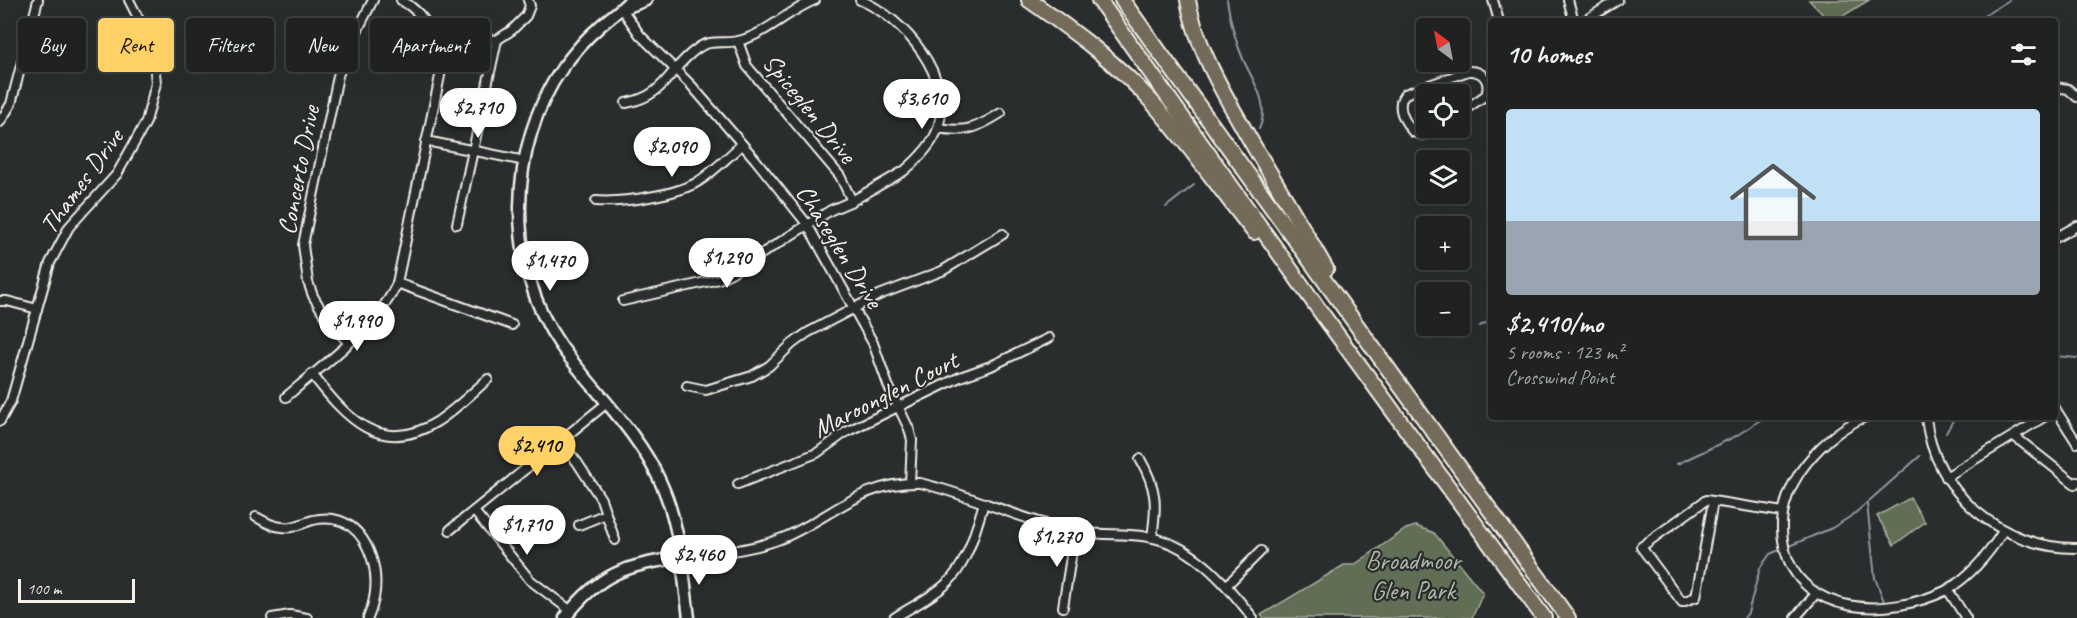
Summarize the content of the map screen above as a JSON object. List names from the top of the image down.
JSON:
{
  "streets": {
    "street": [
      "Spiceglen Drive",
      "Concerto Drive",
      "Thames Drive",
      "Chaseglen Drive",
      "Maroonglen Court"
    ]
  },
  "crossings": [
    ["Chaseglen Drive", "Maroonglen Court"]
  ],
  "parks": ["Broadmoor Glen Park"],
  "scale_bar": "100 m",
  "north": "top left",
  "page": {
    "map_buttons": ["+", "−"],
    "chip": [
      "Buy",
      "Rent",
      "Filters",
      "New",
      "Apartment"
    ],
    "heading": "10 homes",
    "price": [
      "$3,610",
      "$2,710",
      "$2,090",
      "$1,290",
      "$1,470",
      "$1,990",
      "$2,410",
      "$1,710",
      "$1,270",
      "$2,460"
    ],
    "list": [
      {
        "name": "$2,410/mo",
        "note": "5 rooms · 123 m² · Crosswind Point"
      }
    ],
    "scale": "100 m"
  }
}
